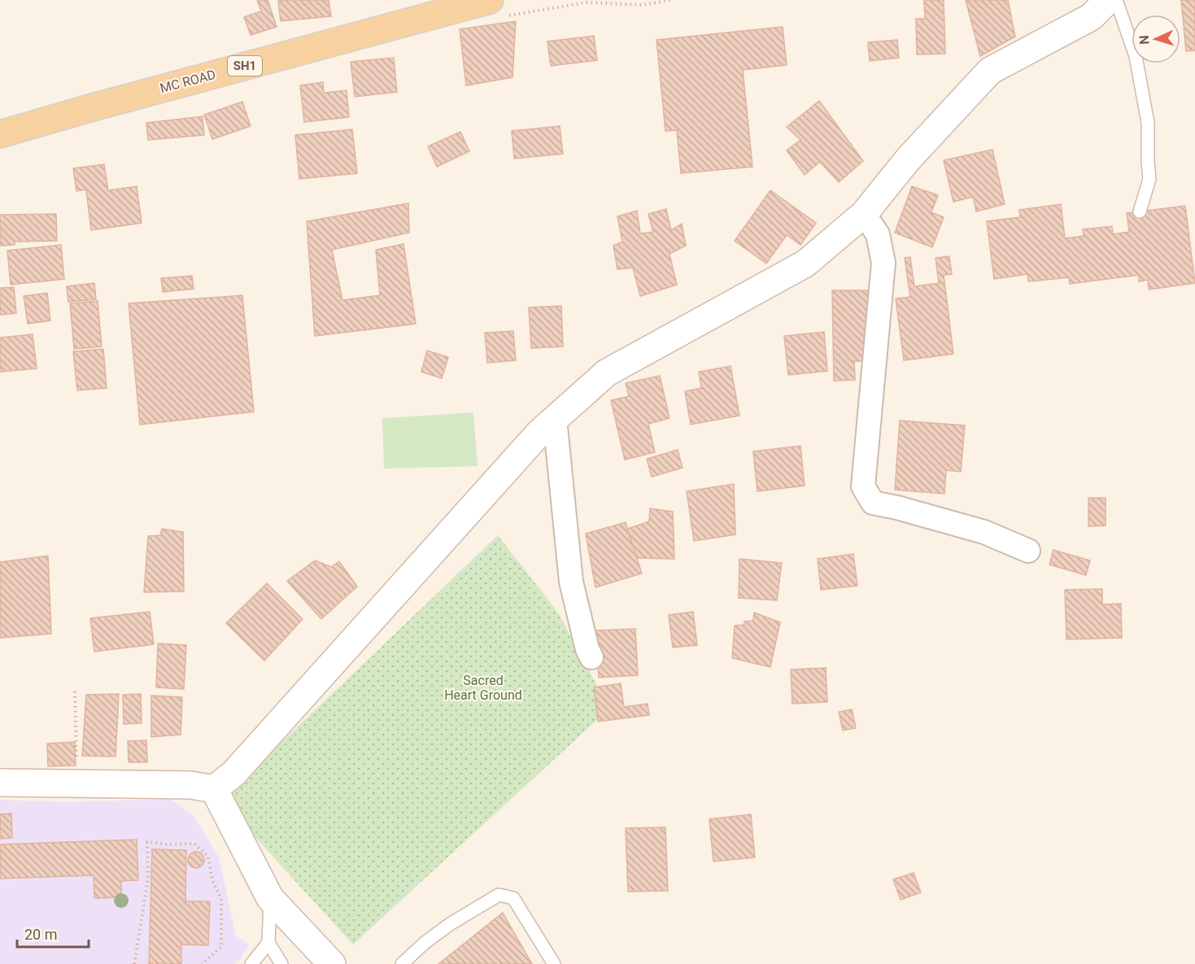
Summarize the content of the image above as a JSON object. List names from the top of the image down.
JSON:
{
  "streets": {
    "main road": ["SH1", "MC ROAD"]
  },
  "parks": ["Sacred Heart Ground"],
  "scale_bar": "20 m",
  "north": "left"
}
